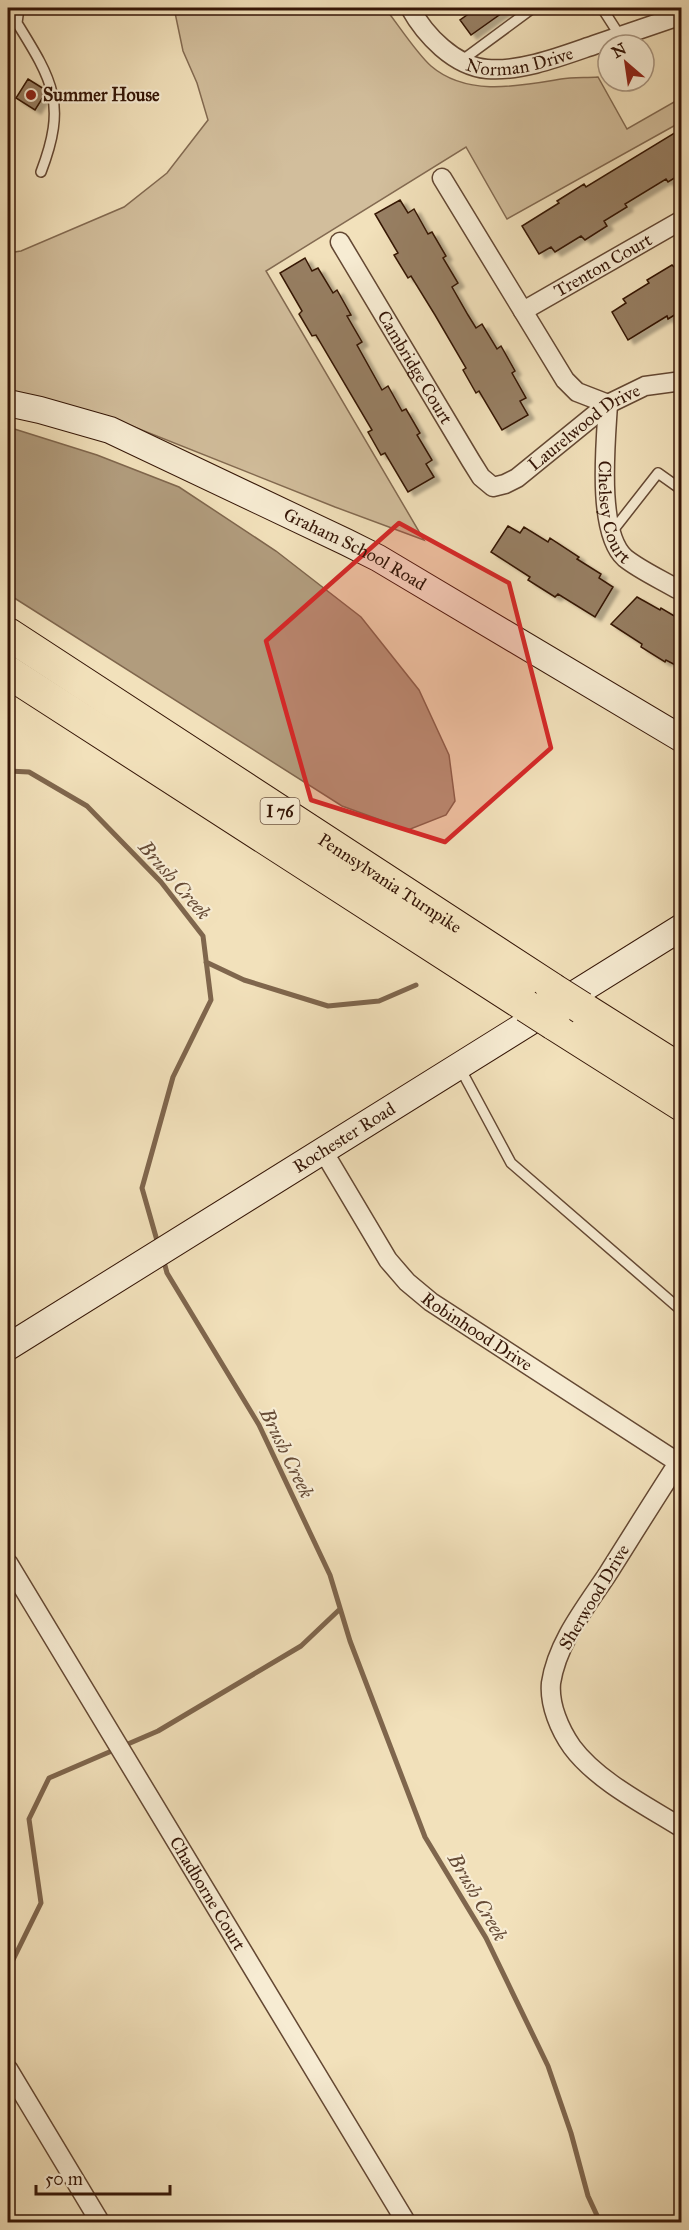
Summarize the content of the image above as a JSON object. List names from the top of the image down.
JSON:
{
  "streets": {
    "highway": ["I 76", "Pennsylvania Turnpike"],
    "street": [
      "Norman Drive",
      "Trenton Court",
      "Cambridge Court",
      "Laurelwood Drive",
      "Chelsey Court",
      "Graham School Road",
      "Rochester Road",
      "Robinhood Drive",
      "Sherwood Drive",
      "Chadborne Court"
    ]
  },
  "crossings": [
    ["Cambridge Court", "Laurelwood Drive"],
    ["Laurelwood Drive", "Chelsey Court"],
    ["Rochester Road", "Robinhood Drive"],
    ["Robinhood Drive", "Sherwood Drive"]
  ],
  "water": ["Brush Creek"],
  "places": ["Summer House"],
  "scale_bar": "50 m",
  "north": "top left"
}
